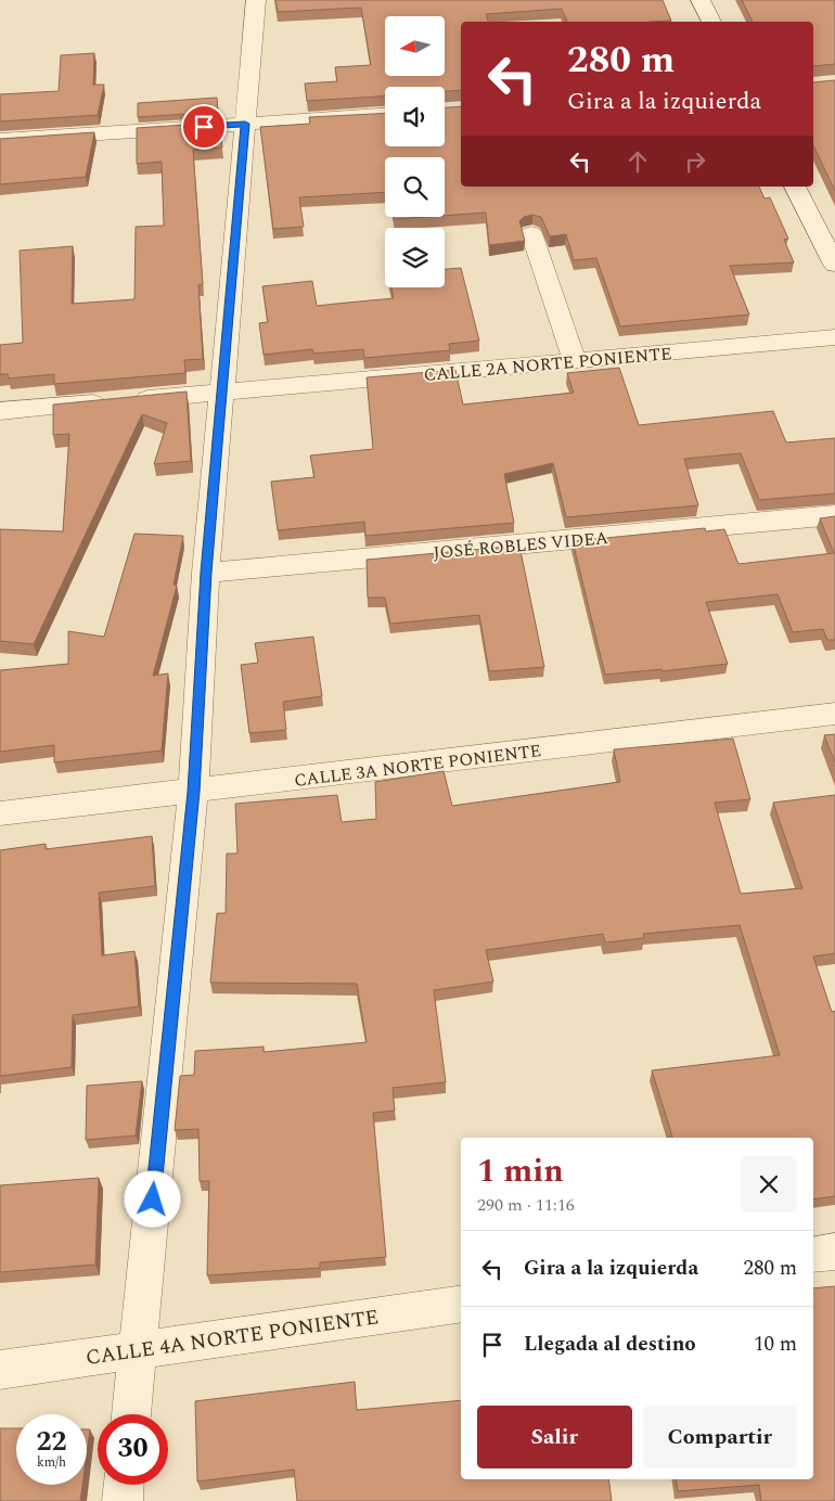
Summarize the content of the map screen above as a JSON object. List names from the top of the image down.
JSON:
{
  "streets": {
    "street": [
      "CALLE 2A NORTE PONIENTE",
      "JOSÉ ROBLES VIDEA",
      "CALLE 3A NORTE PONIENTE",
      "CALLE 4A NORTE PONIENTE"
    ]
  },
  "north": "left",
  "page": {
    "turn": ["280 m", "Gira a la izquierda"],
    "heading": ["1 min", "290 m · 11:16"],
    "list": [
      {
        "name": "Gira a la izquierda",
        "value": "280 m"
      },
      {
        "name": "Llegada al destino",
        "value": "10 m"
      }
    ],
    "buttons": ["Salir", "Compartir"],
    "speed": "22 km/h",
    "limit": "30"
  }
}
